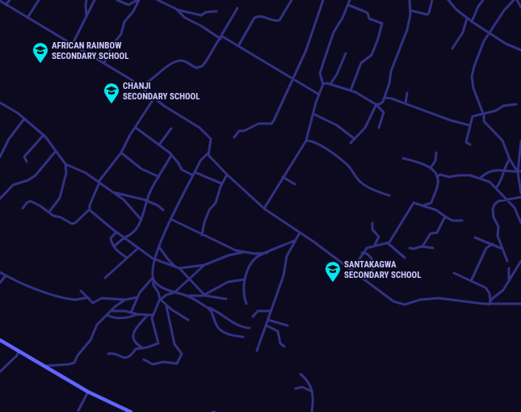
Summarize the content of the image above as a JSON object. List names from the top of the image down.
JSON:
{
  "places": {
    "school or university": ["AFRICAN RAINBOW SECONDARY SCHOOL", "CHANJI SECONDARY SCHOOL", "SANTAKAGWA SECONDARY SCHOOL"]
  }
}
